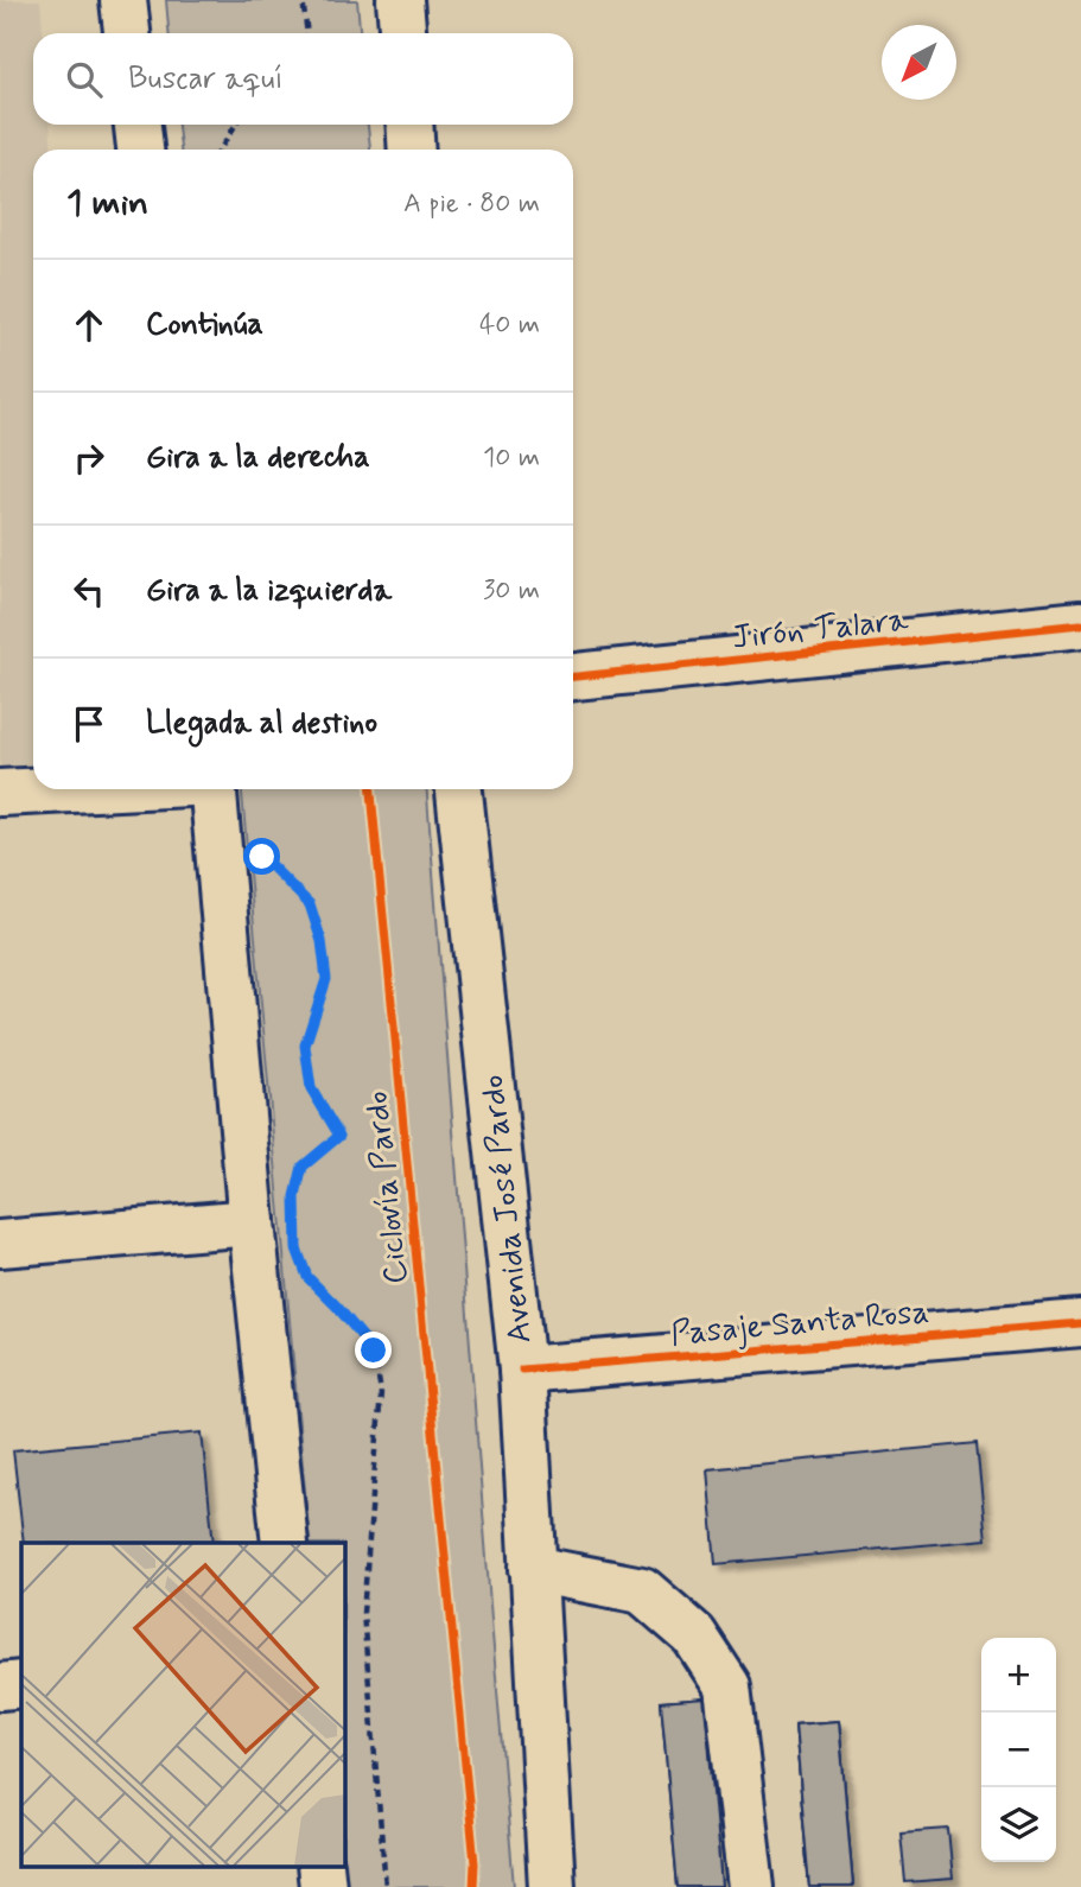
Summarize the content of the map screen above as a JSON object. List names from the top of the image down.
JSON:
{
  "streets": {
    "main road": ["Jirón Talara", "Avenida José Pardo", "Pasaje Santa Rosa"],
    "cycle path": ["Ciclovía Pardo"]
  },
  "crossings": [
    ["Avenida José Pardo", "Pasaje Santa Rosa"]
  ],
  "north": "bottom left",
  "page": {
    "search": "Buscar aquí",
    "heading": ["1 min", "A pie · 80 m"],
    "list": [
      ["Continúa", "40 m"],
      ["Gira a la derecha", "10 m"],
      ["Gira a la izquierda", "30 m"],
      "Llegada al destino"
    ],
    "map_buttons": ["+", "−"]
  }
}
